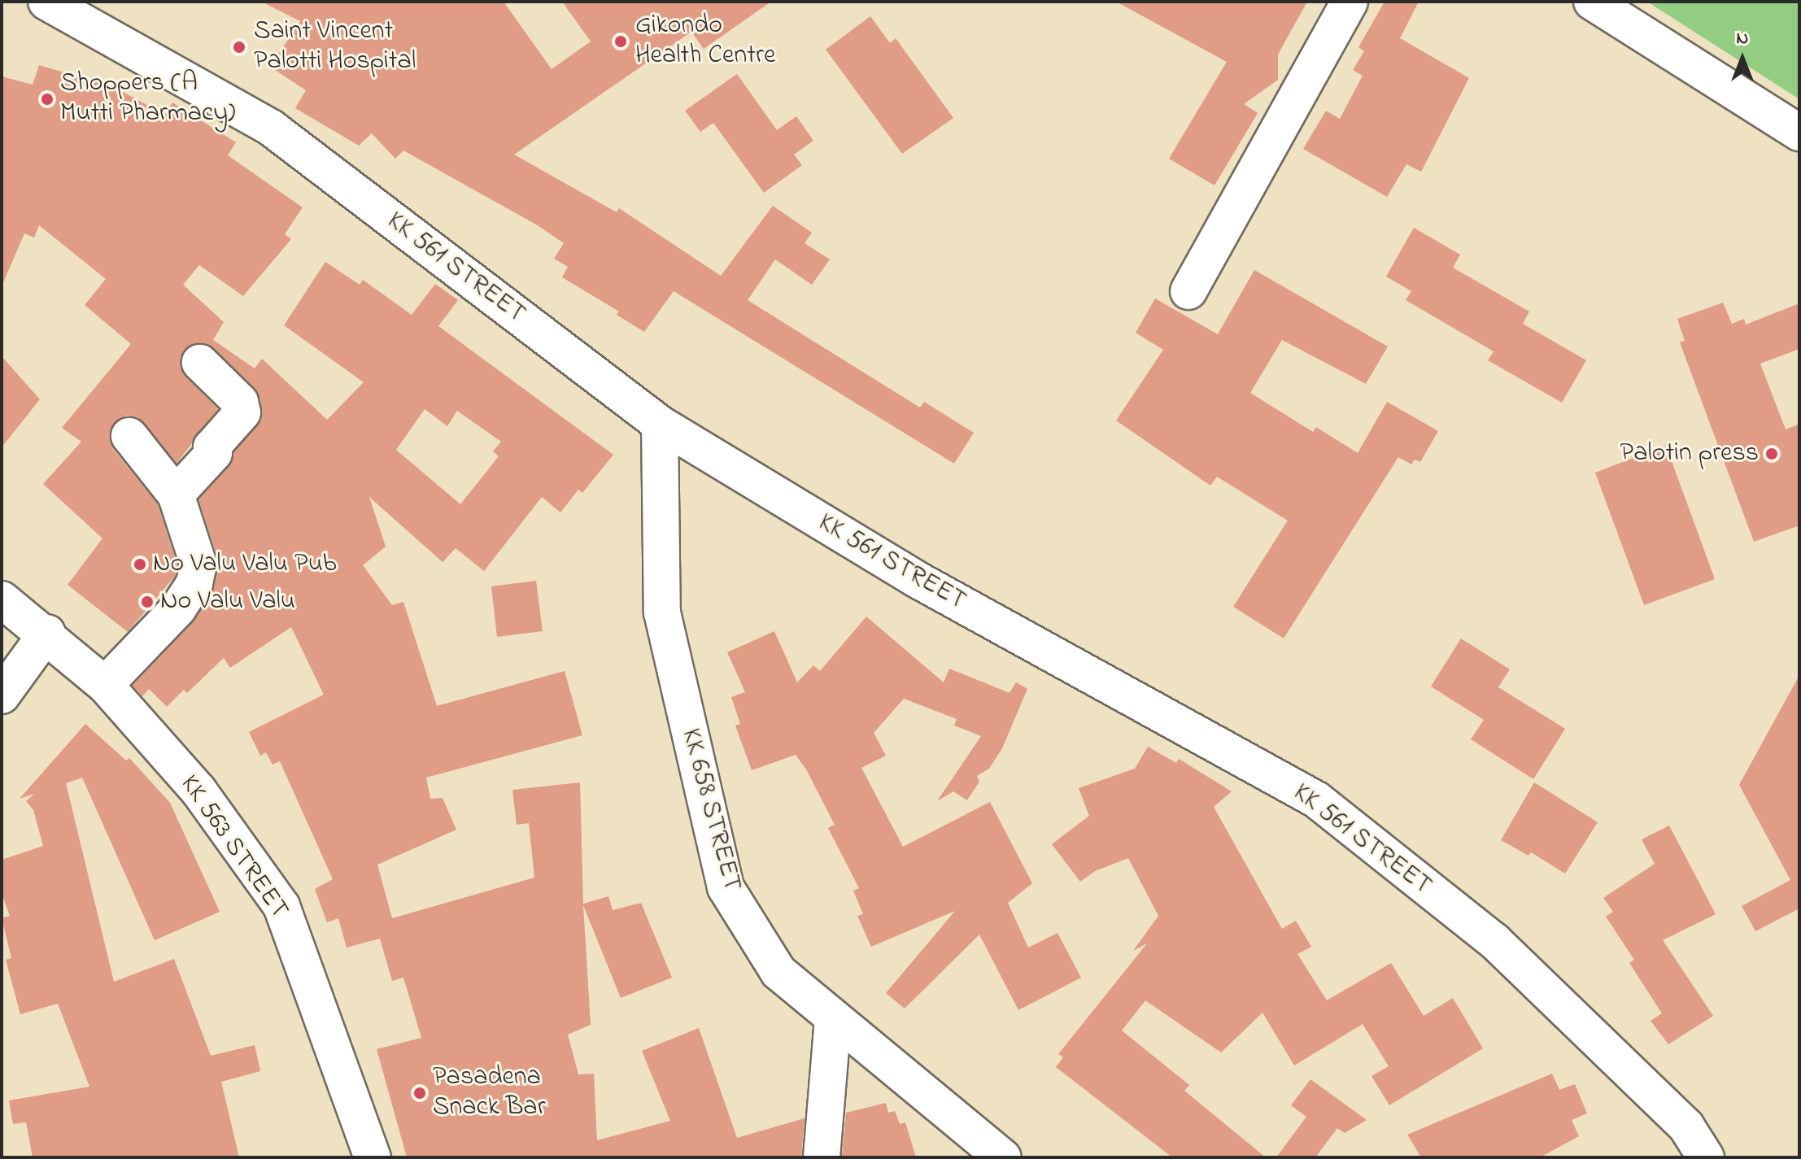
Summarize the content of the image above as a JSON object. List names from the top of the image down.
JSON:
{
  "streets": {
    "street": ["KK 561 STREET", "KK 658 STREET", "KK 563 STREET"]
  },
  "crossings": [
    ["KK 561 STREET", "KK 658 STREET"]
  ],
  "places": [
    "Gikondo Health Centre",
    "Saint Vincent Palotti Hospital",
    "Shoppers (A Mutti Pharmacy)",
    "Palotin press",
    "No Valu Valu Pub",
    "No Valu Valu",
    "Pasadena Snack Bar"
  ],
  "north": "top"
}
